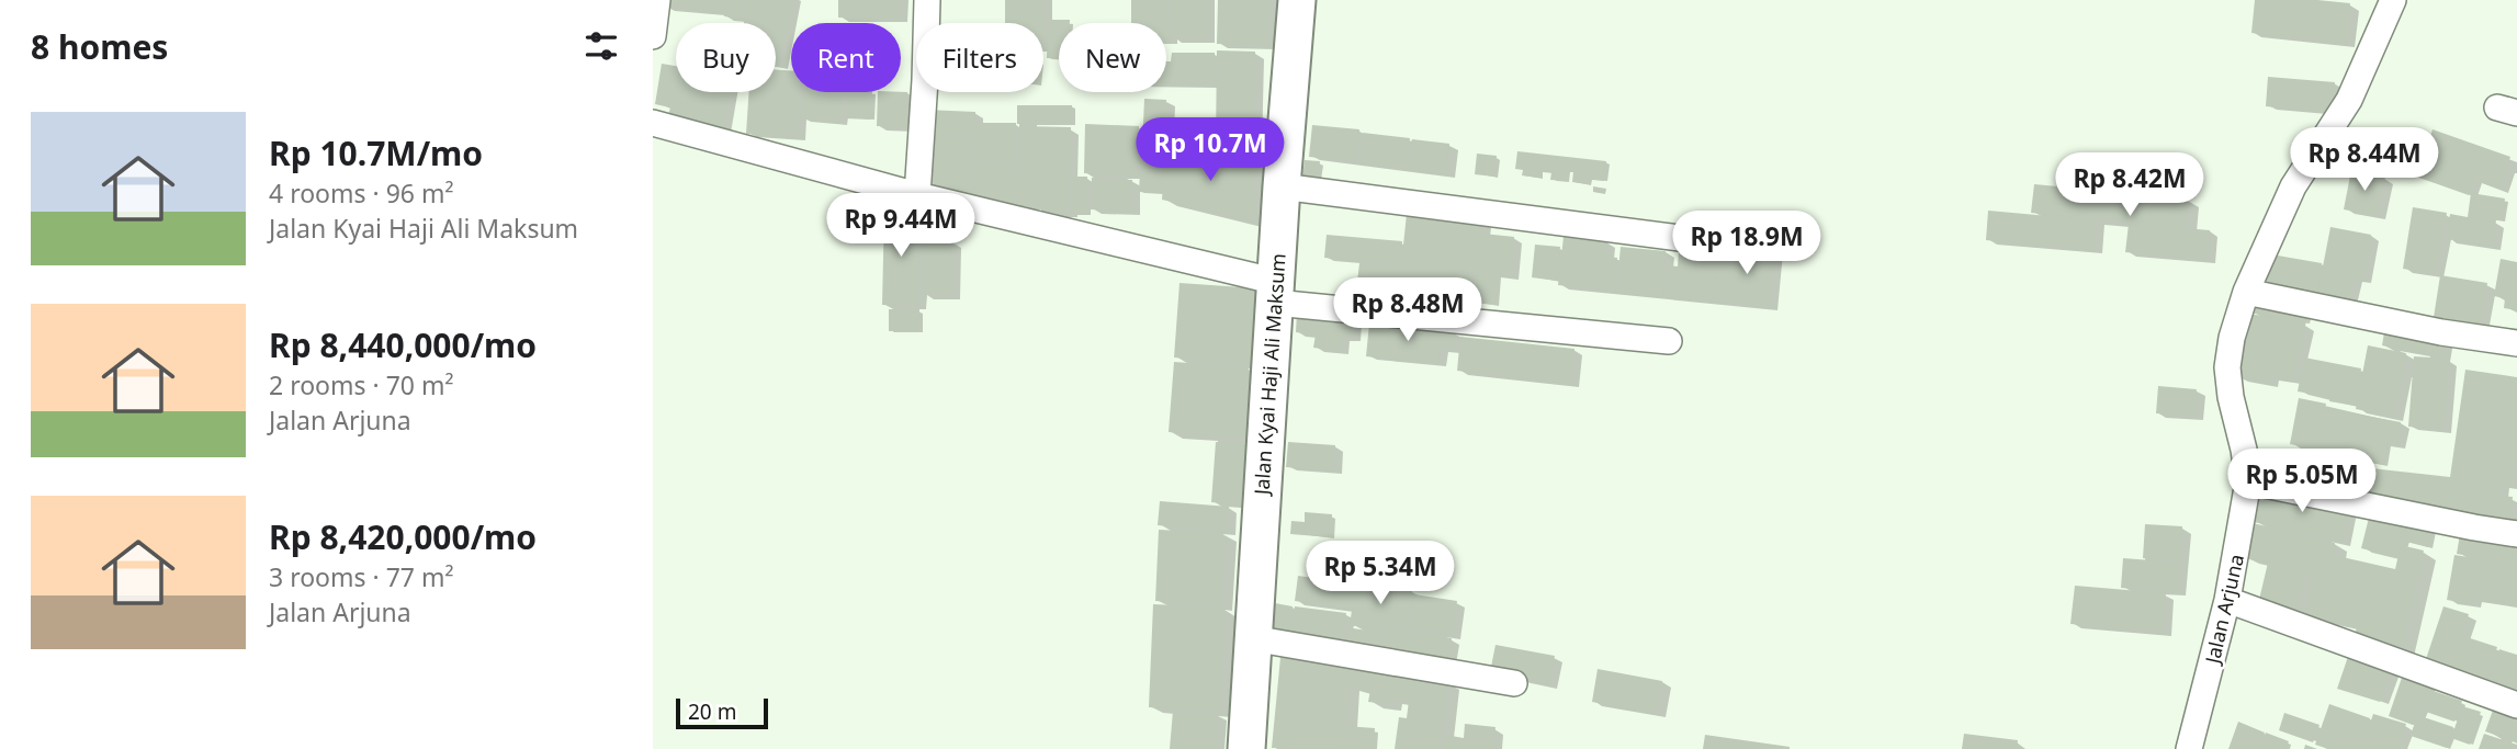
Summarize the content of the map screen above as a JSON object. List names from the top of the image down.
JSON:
{
  "streets": {
    "street": ["Jalan Kyai Haji Ali Maksum", "Jalan Arjuna"]
  },
  "scale_bar": "20 m",
  "page": {
    "heading": "8 homes",
    "chip": [
      "Buy",
      "Rent",
      "Filters",
      "New"
    ],
    "list": [
      {
        "name": "Rp 10.7M/mo",
        "note": "4 rooms · 96 m² · Jalan Kyai Haji Ali Maksum"
      },
      {
        "name": "Rp 8,440,000/mo",
        "note": "2 rooms · 70 m² · Jalan Arjuna"
      },
      {
        "name": "Rp 8,420,000/mo",
        "note": "3 rooms · 77 m² · Jalan Arjuna"
      }
    ],
    "price": [
      "Rp 10.7M",
      "Rp 8.44M",
      "Rp 8.42M",
      "Rp 9.44M",
      "Rp 18.9M",
      "Rp 8.48M",
      "Rp 5.05M",
      "Rp 5.34M"
    ],
    "scale": "20 m"
  }
}
